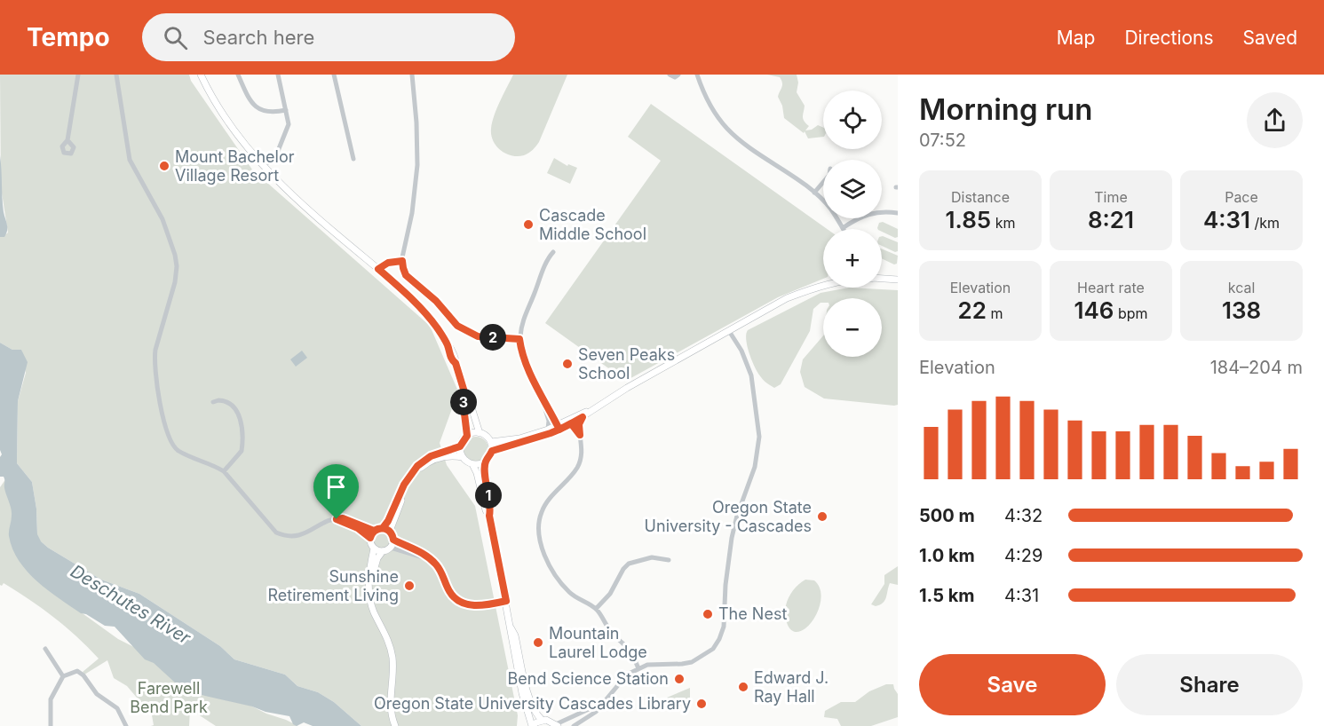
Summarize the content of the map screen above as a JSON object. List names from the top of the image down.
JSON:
{
  "water": ["Deschutes River"],
  "parks": ["Farewell Bend Park"],
  "places": [
    "Mount Bachelor Village Resort",
    "Cascade Middle School",
    "Seven Peaks School",
    "Oregon State University - Cascades",
    "Sunshine Retirement Living",
    "The Nest",
    "Mountain Laurel Lodge",
    "Bend Science Station",
    "Edward J. Ray Hall",
    "Oregon State University Cascades Library"
  ],
  "page": {
    "header": "Tempo",
    "search": "Search here",
    "nav": ["Map", "Directions", "Saved"],
    "heading": ["Morning run", "07:52"],
    "map_buttons": ["+", "−"],
    "stats": [
      ["Distance", "1.85 km"],
      ["Time", "8:21"],
      ["Pace", "4:31 /km"],
      ["Elevation", "22 m"],
      ["Heart rate", "146 bpm"],
      ["kcal", "138"]
    ],
    "pins": ["2", "3", "1"],
    "chart": ["Elevation", "184–204 m"],
    "list": [
      {
        "name": "500 m",
        "note": "4:32"
      },
      {
        "name": "1.0 km",
        "note": "4:29"
      },
      {
        "name": "1.5 km",
        "note": "4:31"
      }
    ],
    "buttons": ["Save", "Share"]
  }
}
